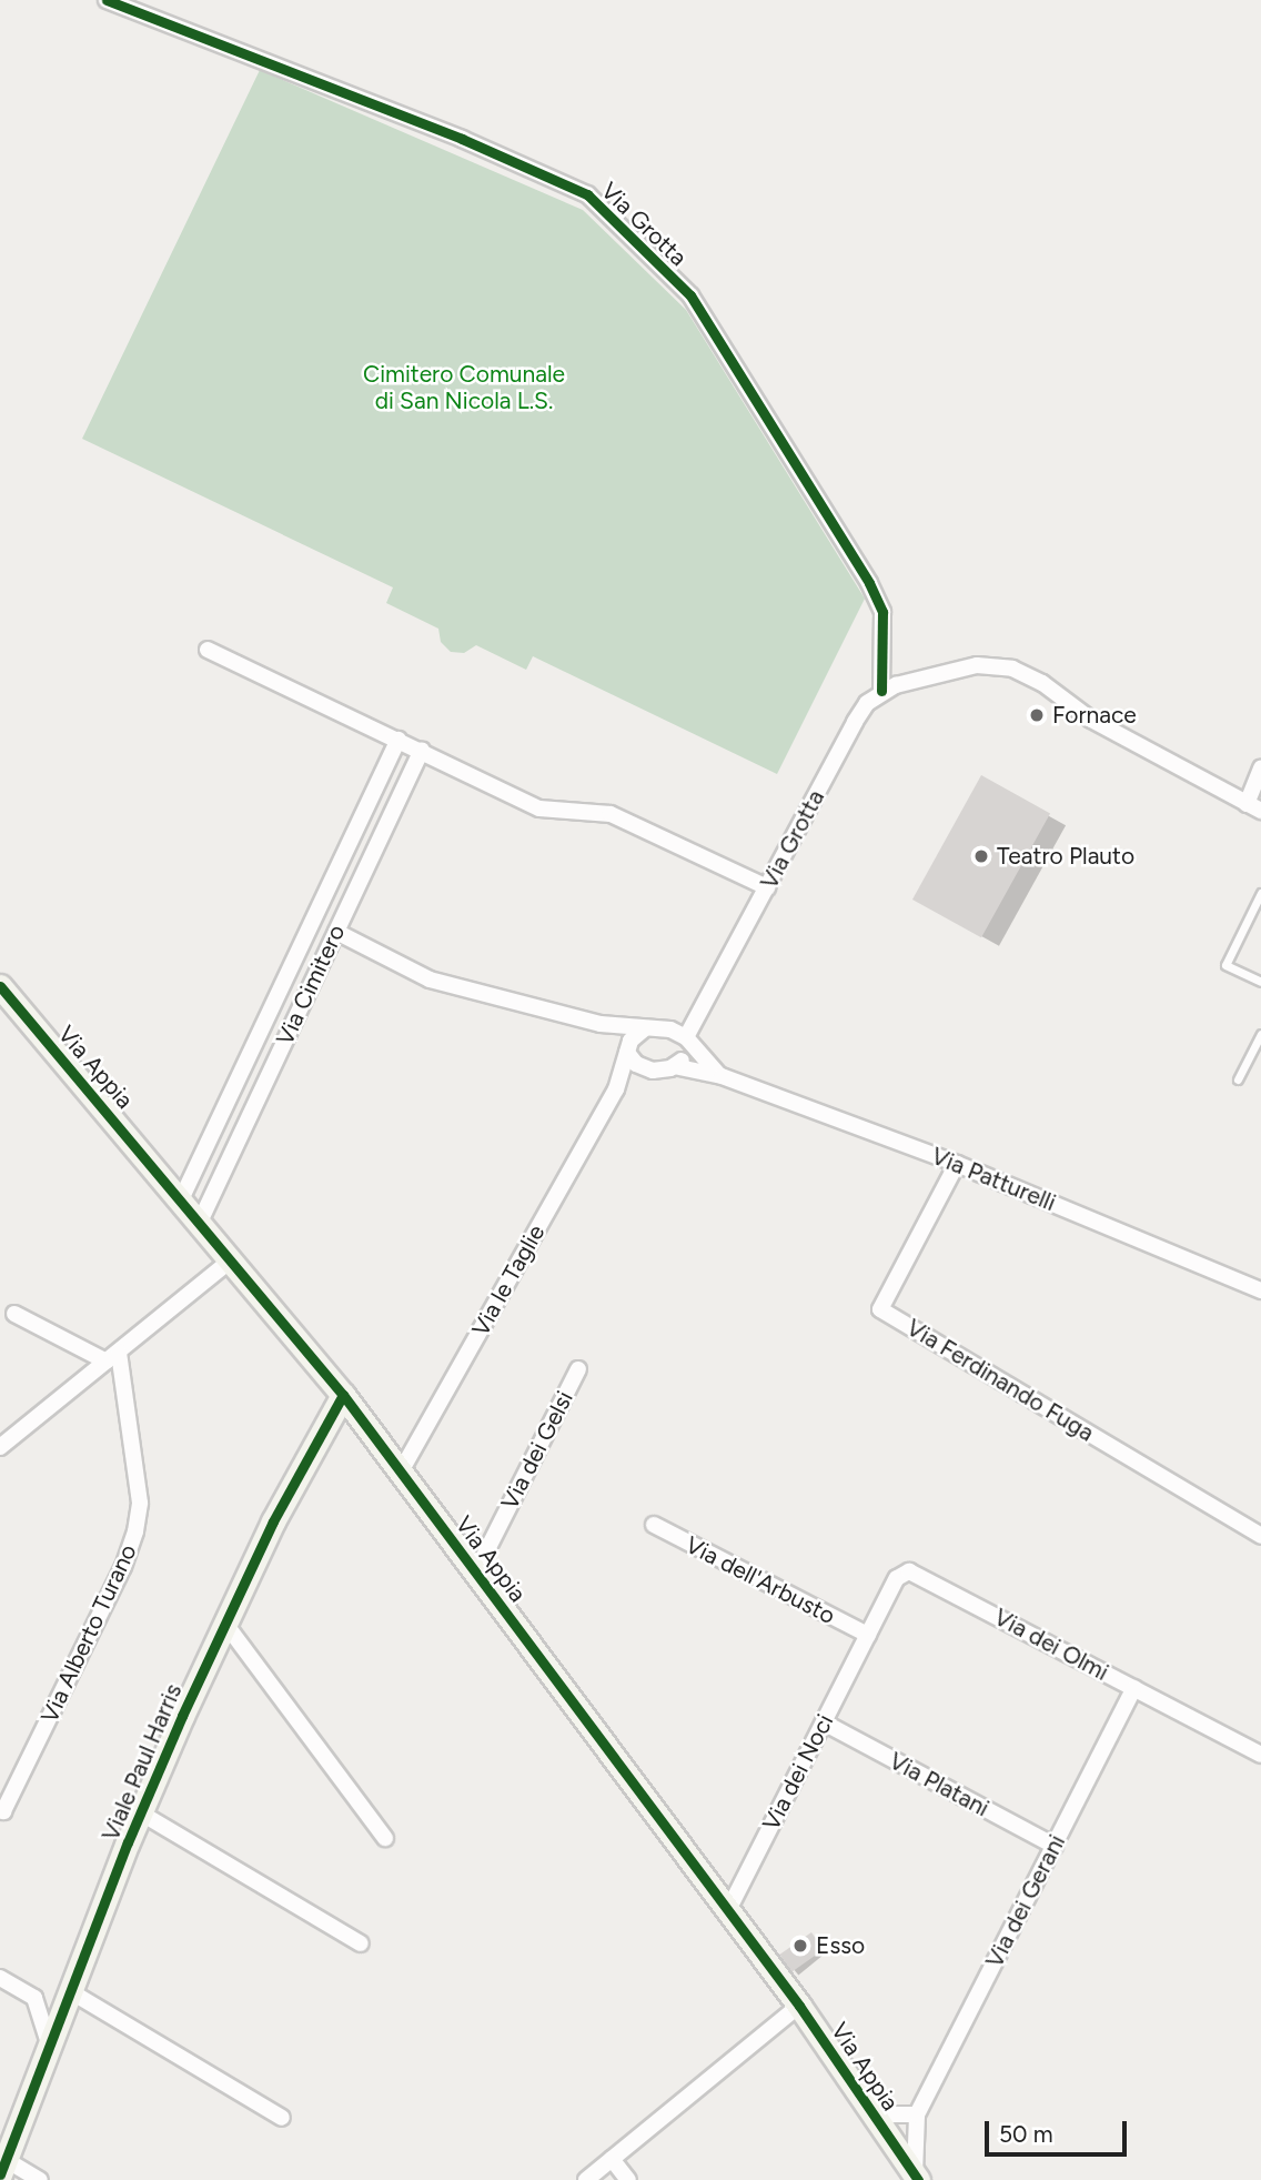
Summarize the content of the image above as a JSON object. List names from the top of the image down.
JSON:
{
  "streets": {
    "street": [
      "Via Grotta",
      "Via Cimitero",
      "Via Appia",
      "Via Patturelli",
      "Via le Taglie",
      "Via Ferdinando Fuga",
      "Via dei Gelsi",
      "Via dell'Arbusto",
      "Via Alberto Turano",
      "Via dei Olmi",
      "Viale Paul Harris",
      "Via dei Noci",
      "Via Platani",
      "Via dei Gerani"
    ]
  },
  "crossings": [
    ["Via Grotta", "Via Patturelli"],
    ["Via Cimitero", "Via Appia"],
    ["Via Appia", "Via le Taglie"],
    ["Via Appia", "Via dei Gelsi"],
    ["Via Appia", "Viale Paul Harris"],
    ["Via Appia", "Via dei Noci"],
    ["Via Appia", "Via dei Gerani"],
    ["Via Patturelli", "Via le Taglie"],
    ["Via Patturelli", "Via Ferdinando Fuga"],
    ["Via dell'Arbusto", "Via dei Olmi"],
    ["Via dell'Arbusto", "Via dei Noci"],
    ["Via dei Olmi", "Via dei Noci"],
    ["Via dei Olmi", "Via dei Gerani"],
    ["Via dei Noci", "Via Platani"],
    ["Via Platani", "Via dei Gerani"]
  ],
  "parks": ["Cimitero Comunale di San Nicola L.S."],
  "places": ["Fornace", "Teatro Plauto", "Esso"],
  "scale_bar": "50 m"
}
